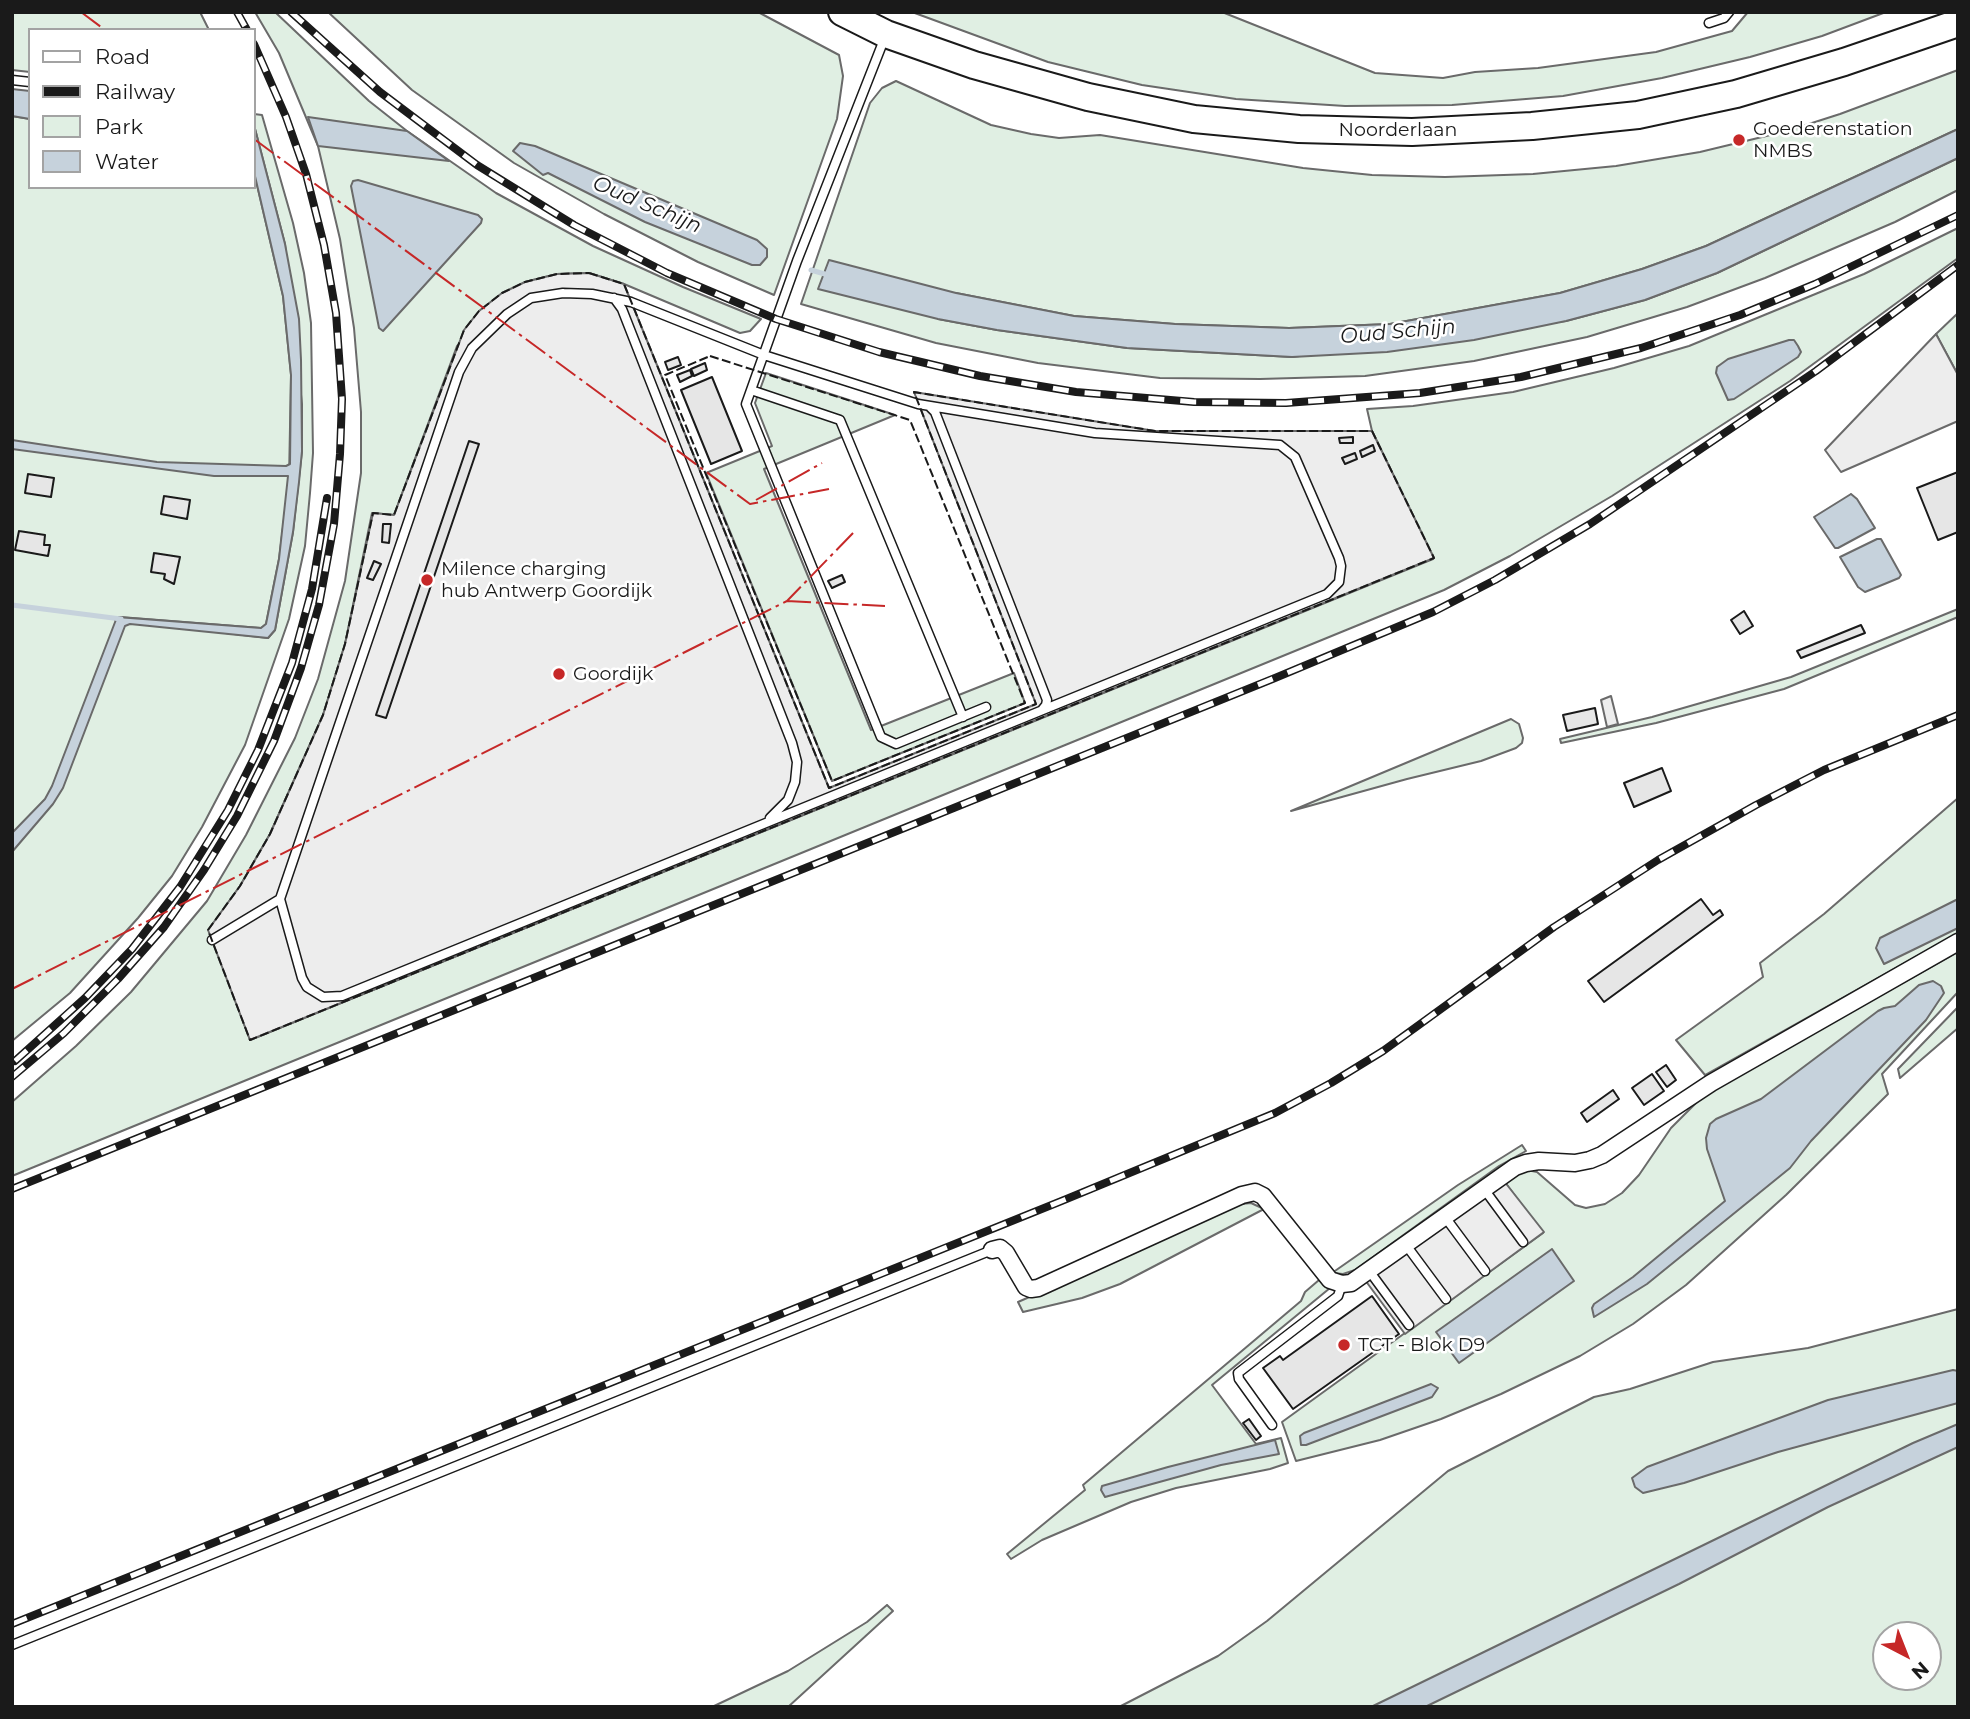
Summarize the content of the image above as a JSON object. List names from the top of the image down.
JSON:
{
  "streets": {
    "main road": ["Noorderlaan"]
  },
  "water": ["Oud Schijn"],
  "places": [
    "Goederenstation NMBS",
    "Milence charging hub Antwerp Goordijk",
    "Goordijk",
    "TCT - Blok D9"
  ],
  "legend": [
    "Road",
    "Railway",
    "Park",
    "Water"
  ],
  "north": "bottom right"
}
